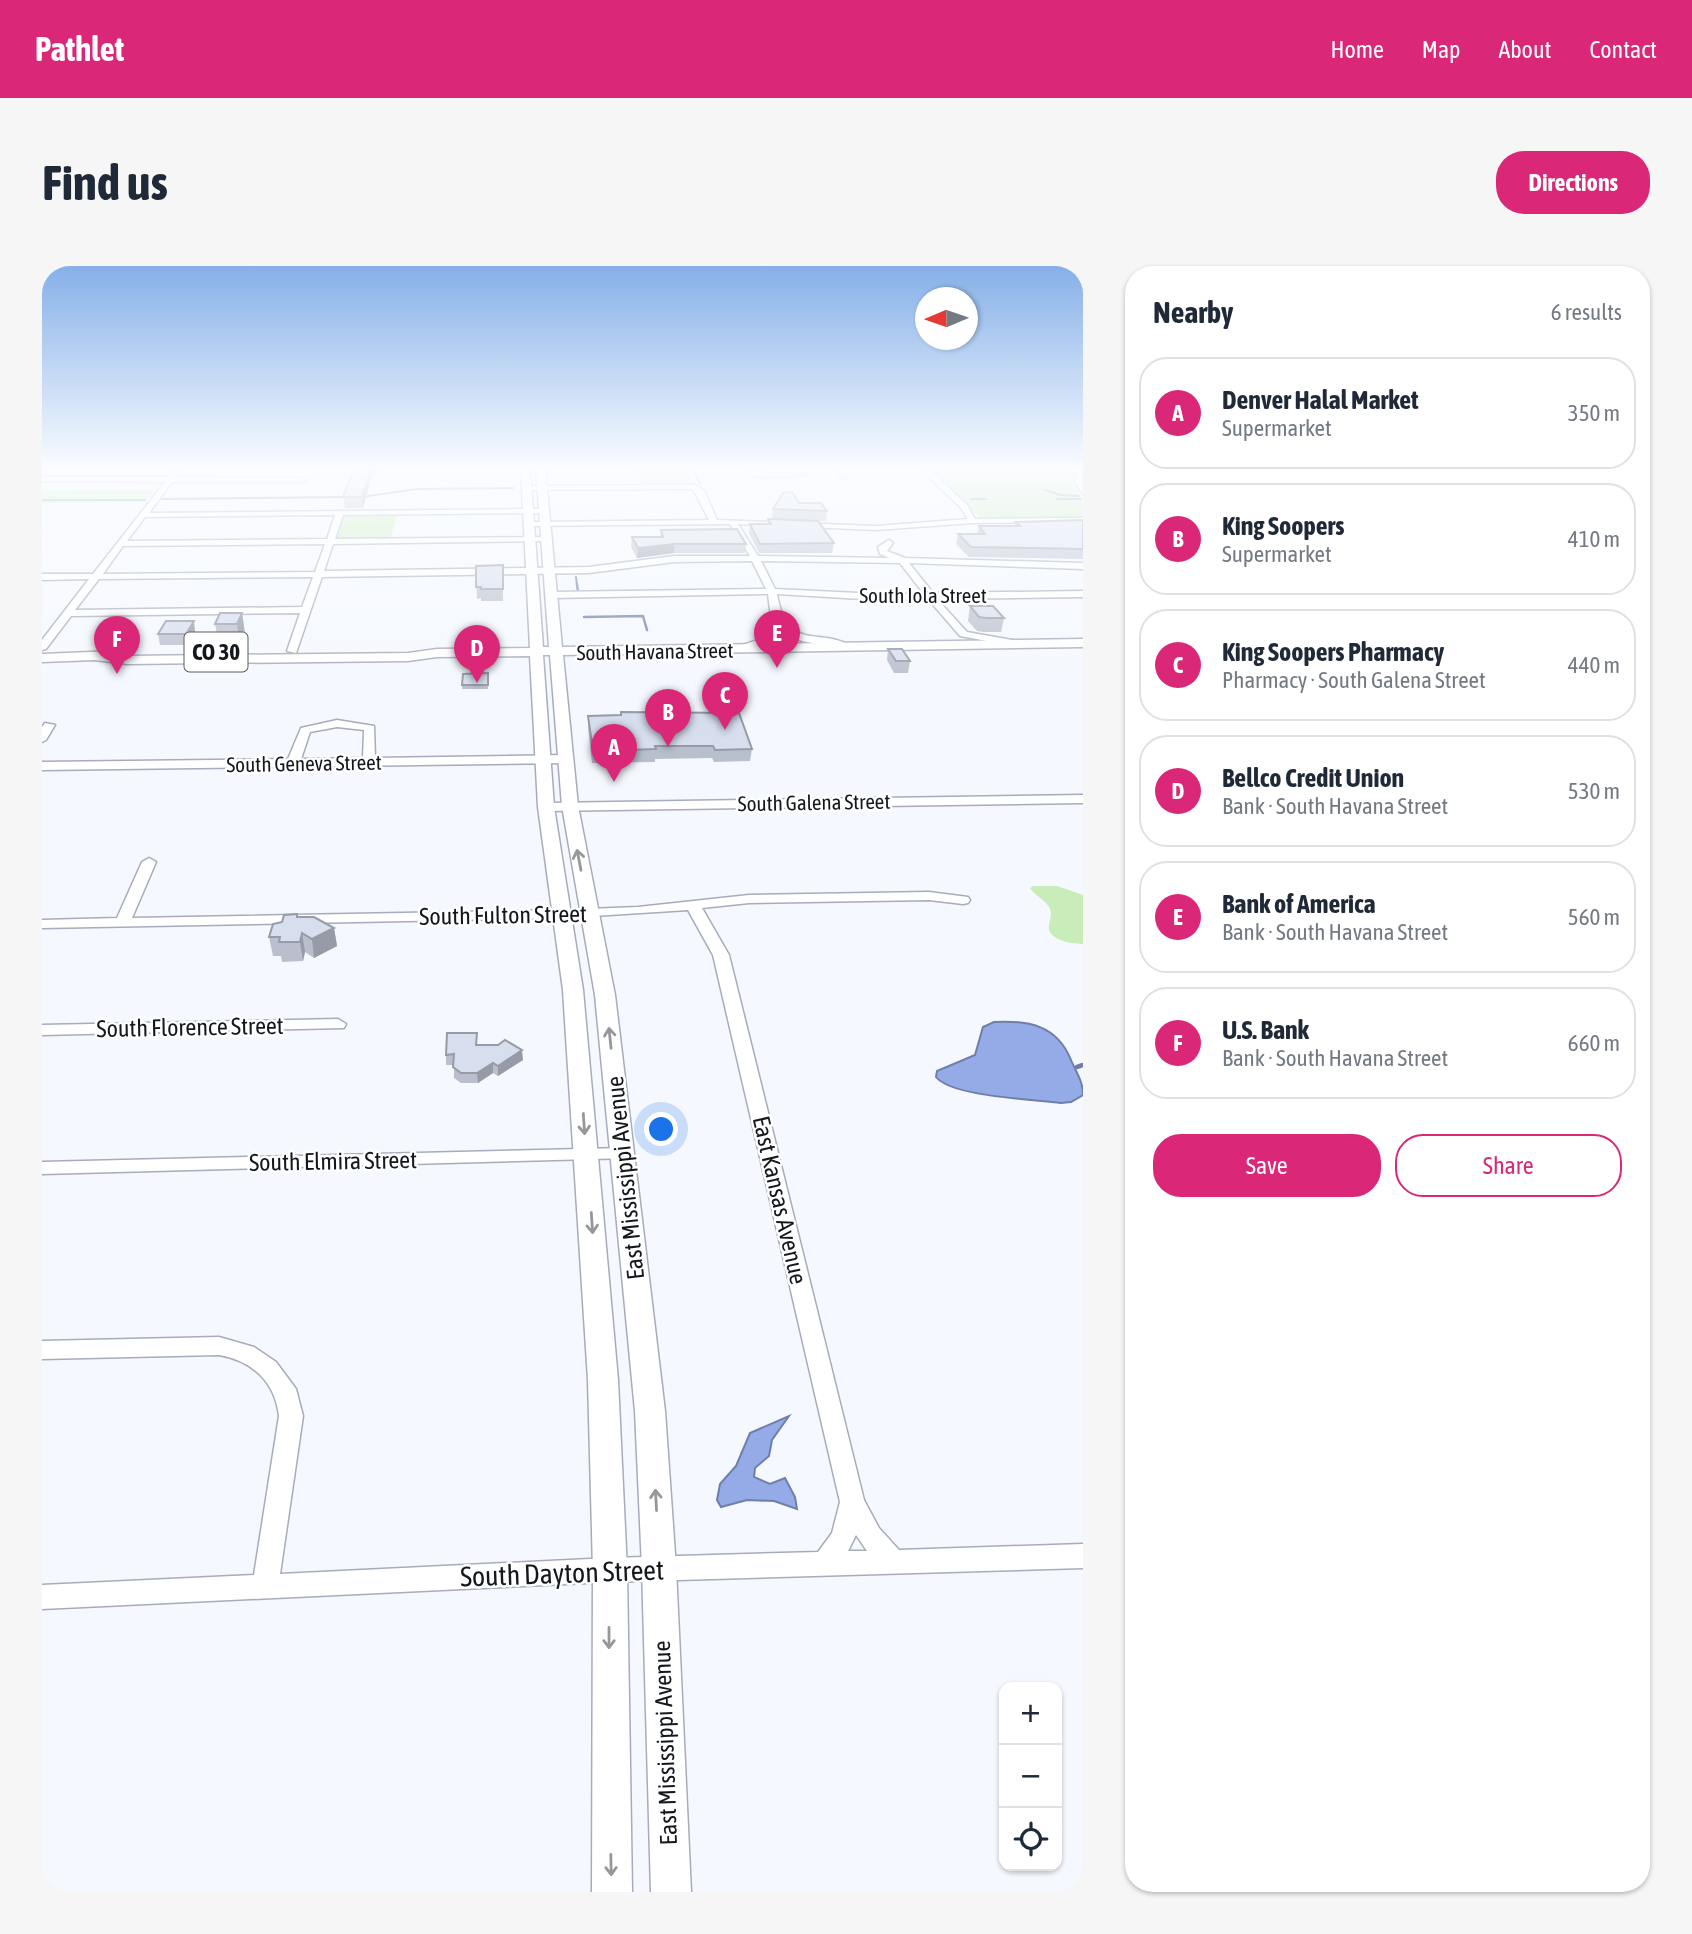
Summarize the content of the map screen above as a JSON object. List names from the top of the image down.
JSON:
{
  "streets": {
    "main road": ["South Havana Street", "CO 30", "East Mississippi Avenue"],
    "street": [
      "South Iola Street",
      "South Geneva Street",
      "South Galena Street",
      "South Fulton Street",
      "South Florence Street",
      "South Elmira Street",
      "East Kansas Avenue",
      "South Dayton Street"
    ]
  },
  "crossings": [
    ["South Iola Street", "East Mississippi Avenue"],
    ["South Havana Street", "East Mississippi Avenue"],
    ["South Geneva Street", "East Mississippi Avenue"],
    ["South Galena Street", "East Mississippi Avenue"],
    ["South Fulton Street", "East Mississippi Avenue"],
    ["South Fulton Street", "East Kansas Avenue"],
    ["South Elmira Street", "East Mississippi Avenue"],
    ["East Mississippi Avenue", "South Dayton Street"],
    ["East Kansas Avenue", "South Dayton Street"]
  ],
  "north": "left",
  "page": {
    "header": "Pathlet",
    "nav": [
      "Home",
      "Map",
      "About",
      "Contact"
    ],
    "buttons": [
      "Directions",
      ["Save", "Share"]
    ],
    "title": "Find us",
    "heading": ["Nearby", "6 results"],
    "list": [
      {
        "mark": "A",
        "name": "Denver Halal Market",
        "note": "Supermarket",
        "value": "350 m"
      },
      {
        "mark": "B",
        "name": "King Soopers",
        "note": "Supermarket",
        "value": "410 m"
      },
      {
        "mark": "C",
        "name": "King Soopers Pharmacy",
        "note": "Pharmacy · South Galena Street",
        "value": "440 m"
      },
      {
        "mark": "D",
        "name": "Bellco Credit Union",
        "note": "Bank · South Havana Street",
        "value": "530 m"
      },
      {
        "mark": "E",
        "name": "Bank of America",
        "note": "Bank · South Havana Street",
        "value": "560 m"
      },
      {
        "mark": "F",
        "name": "U.S. Bank",
        "note": "Bank · South Havana Street",
        "value": "660 m"
      }
    ],
    "pins": [
      "E",
      "F",
      "D",
      "C",
      "B",
      "A"
    ],
    "map_buttons": ["+", "−"]
  }
}
